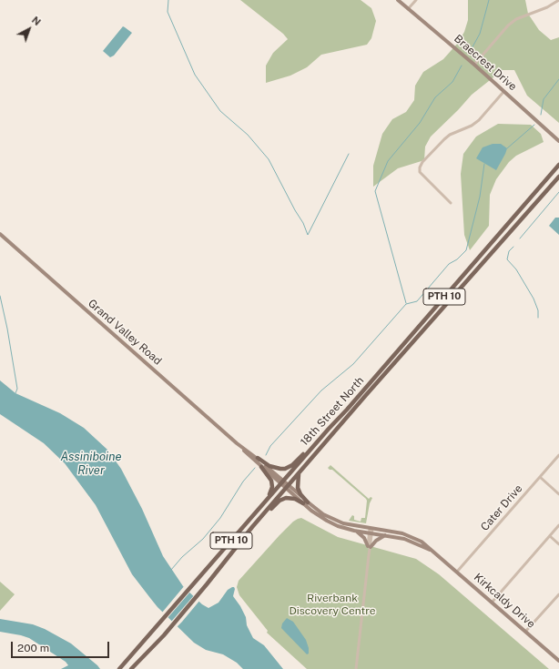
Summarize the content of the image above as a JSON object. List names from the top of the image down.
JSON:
{
  "streets": {
    "main road": [
      "Braecrest Drive",
      "PTH 10",
      "Grand Valley Road",
      "18th Street North",
      "Kirkcaldy Drive"
    ],
    "street": ["Cater Drive"]
  },
  "crossings": [
    ["PTH 10", "18th Street North"],
    ["Grand Valley Road", "18th Street North"],
    ["Grand Valley Road", "Kirkcaldy Drive"],
    ["18th Street North", "Kirkcaldy Drive"],
    ["Cater Drive", "Kirkcaldy Drive"]
  ],
  "water": ["Assiniboine River"],
  "parks": ["Riverbank Discovery Centre"],
  "scale_bar": "200 m",
  "north": "top right"
}
